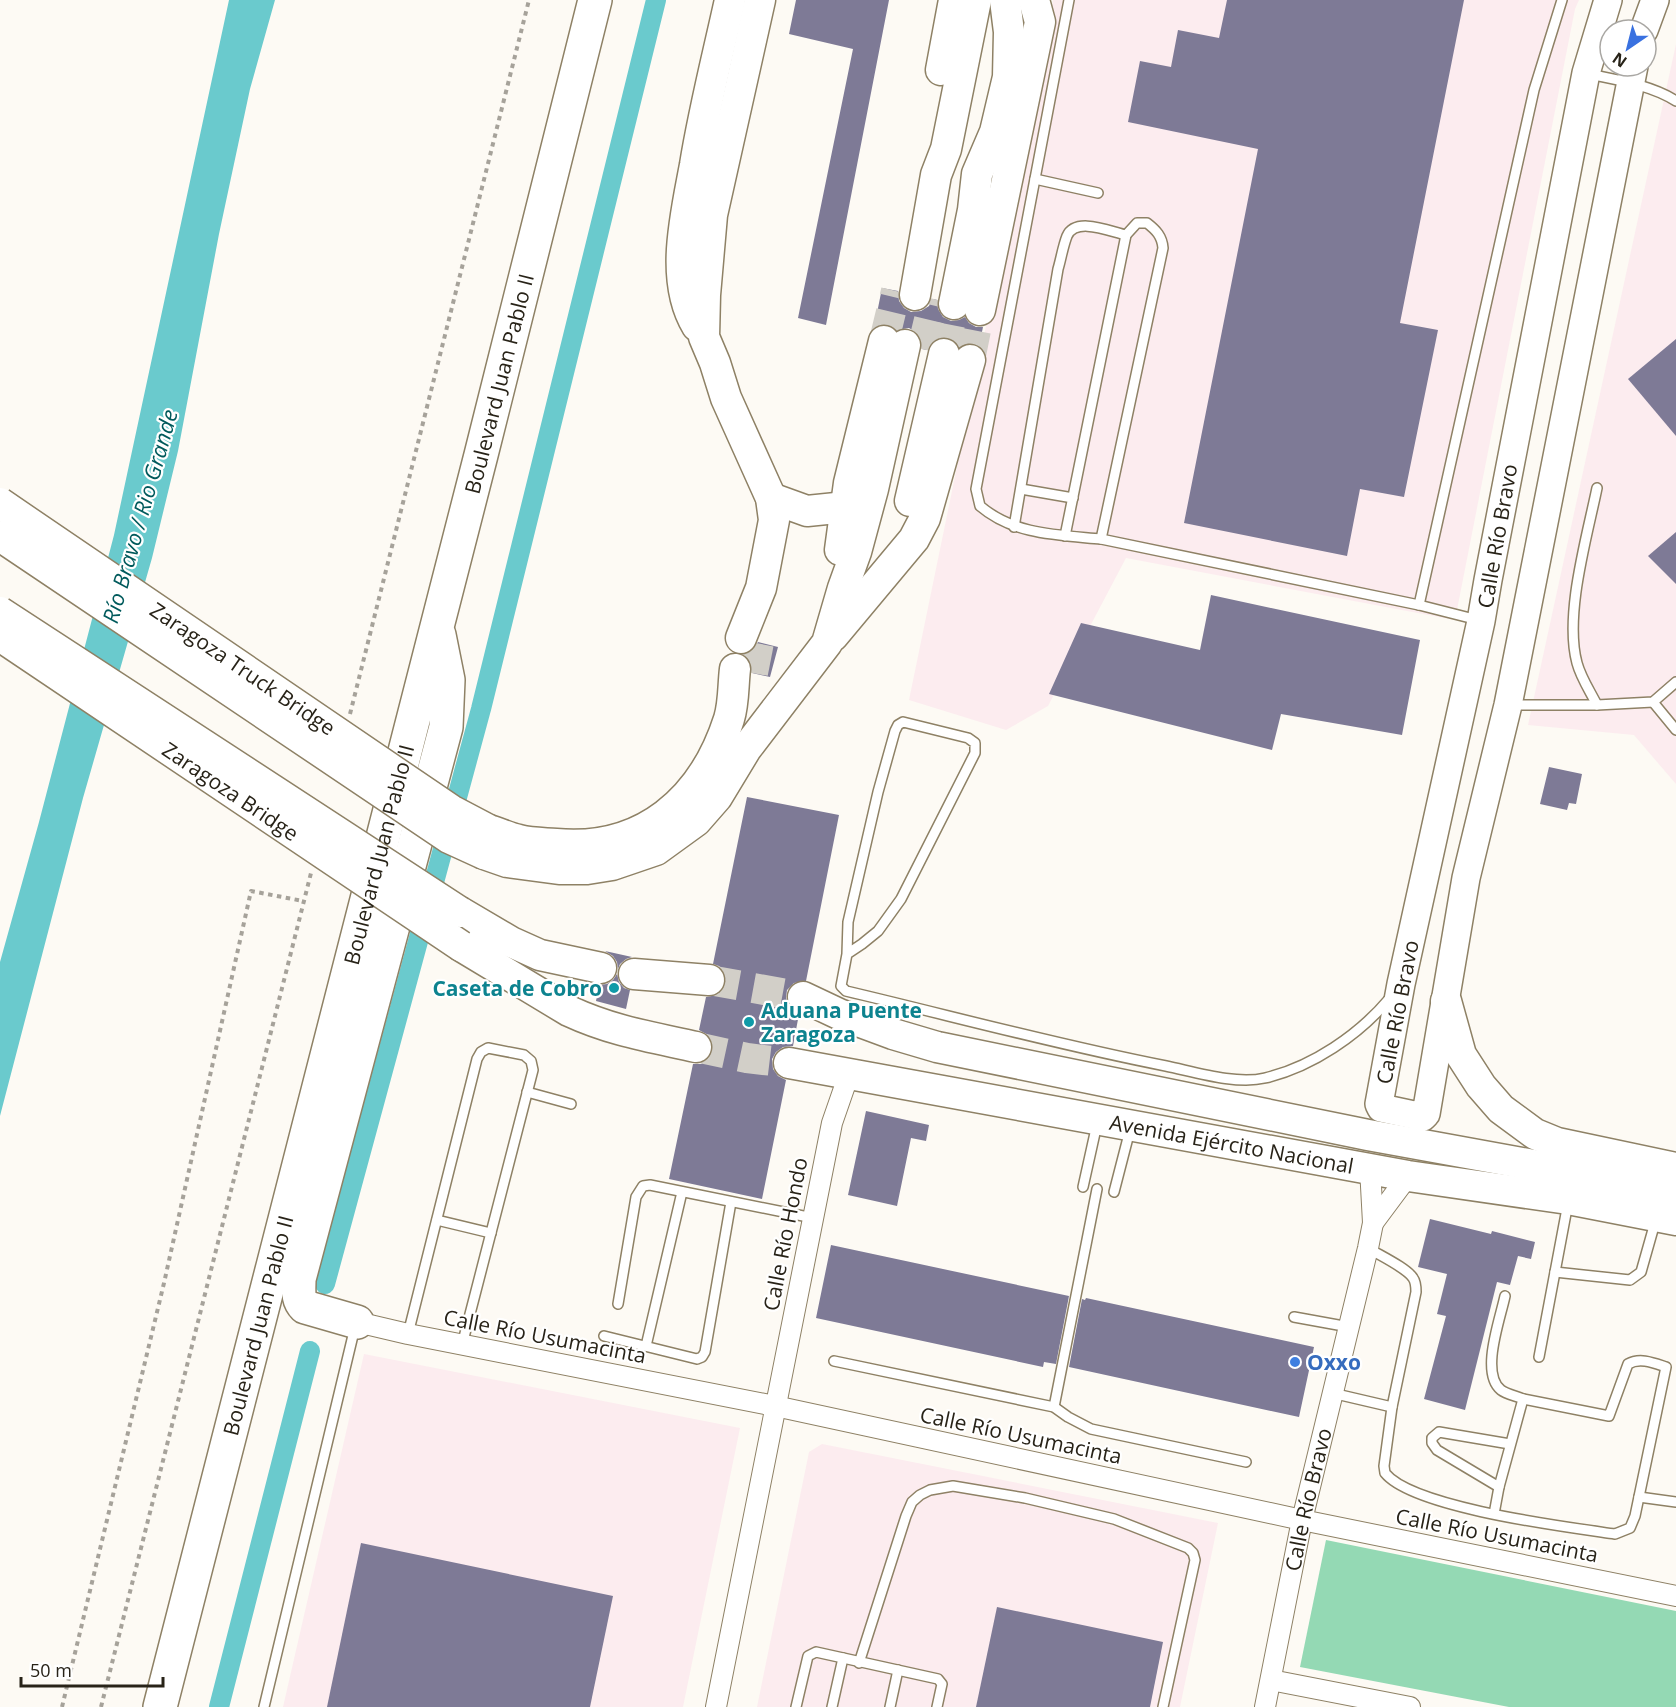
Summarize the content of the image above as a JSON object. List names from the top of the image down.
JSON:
{
  "streets": {
    "highway": ["Boulevard Juan Pablo II"],
    "main road": ["Zaragoza Truck Bridge", "Zaragoza Bridge", "Avenida Ejército Nacional"],
    "street": ["Calle Río Bravo", "Calle Río Hondo", "Calle Río Usumacinta"]
  },
  "crossings": [
    ["Calle Río Bravo", "Avenida Ejército Nacional"],
    ["Calle Río Bravo", "Calle Río Usumacinta"],
    ["Avenida Ejército Nacional", "Calle Río Hondo"],
    ["Calle Río Hondo", "Calle Río Usumacinta"]
  ],
  "water": ["Río Bravo / Rio Grande"],
  "places": ["Caseta de Cobro", "Aduana Puente Zaragoza", "Oxxo"],
  "scale_bar": "50 m",
  "north": "bottom left"
}
